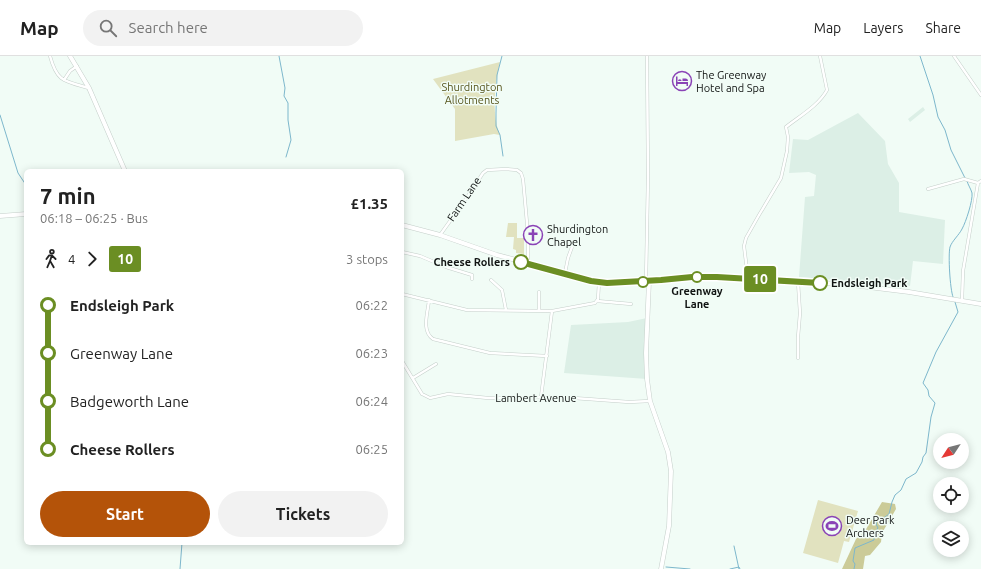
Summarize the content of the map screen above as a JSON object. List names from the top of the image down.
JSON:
{
  "streets": {
    "street": ["Farm Lane", "Lambert Avenue"]
  },
  "parks": ["Shurdington Allotments"],
  "places": {
    "hotel": ["The Greenway Hotel and Spa"],
    "church": ["Shurdington Chapel"],
    "other": ["Cheese Rollers", "Greenway Lane", "Endsleigh Park"],
    "sports": ["Deer Park Archers"]
  },
  "lines": ["bus line 10"],
  "north": "bottom left",
  "page": {
    "header": "Map",
    "search": "Search here",
    "nav": ["Map", "Layers", "Share"],
    "on_map": "10",
    "heading": ["7 min", "06:18 – 06:25 · Bus", "£1.35"],
    "legs": ["4", "10", "3 stops"],
    "list": [
      {
        "name": "Endsleigh Park",
        "value": "06:22"
      },
      {
        "name": "Greenway Lane",
        "value": "06:23"
      },
      {
        "name": "Badgeworth Lane",
        "value": "06:24"
      },
      {
        "name": "Cheese Rollers",
        "value": "06:25"
      }
    ],
    "buttons": ["Start", "Tickets"]
  }
}
